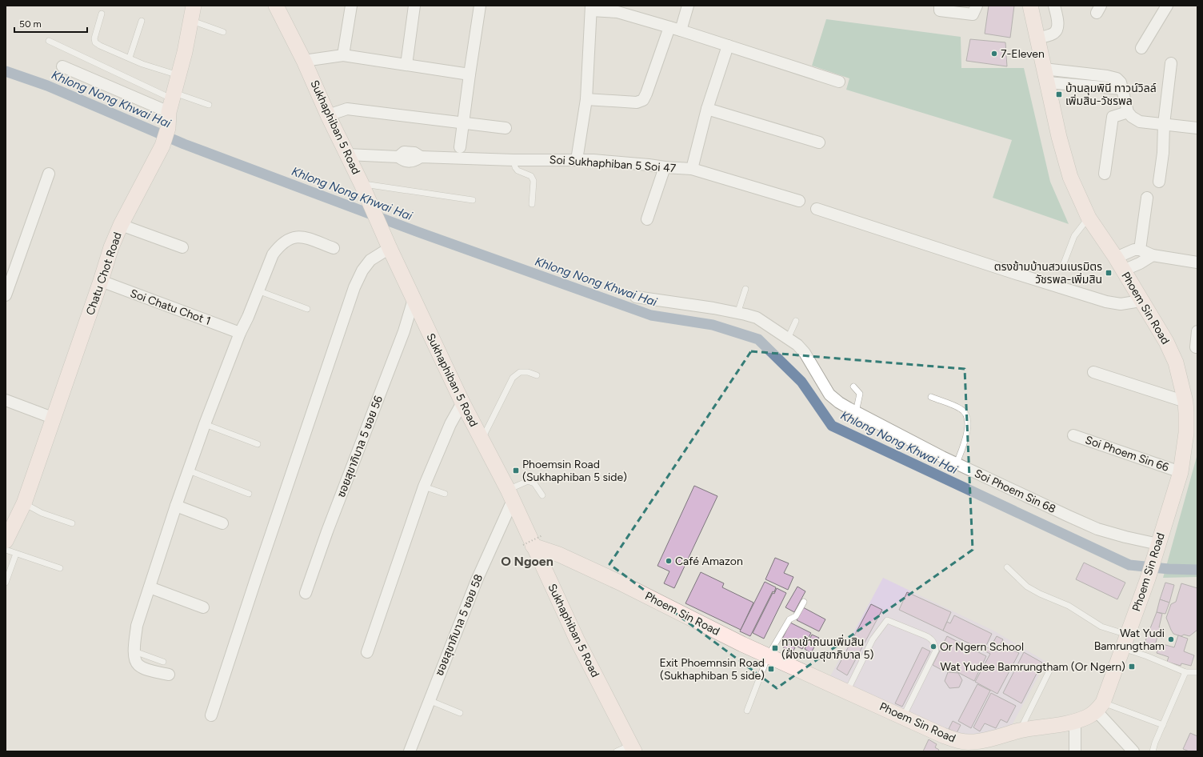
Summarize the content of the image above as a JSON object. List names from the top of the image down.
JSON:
{
  "streets": {
    "street": [
      "Sukhaphiban 5 Road",
      "Soi Sukhaphiban 5 Soi 47",
      "Chatu Chot Road",
      "Soi Chatu Chot 1",
      "Phoem Sin Road",
      "ซอยสุขาภิบาล 5 ซอย 56",
      "Soi Phoem Sin 66",
      "Soi Phoem Sin 68",
      "ซอยสุขาภิบาล 5 ซอย 58"
    ]
  },
  "crossings": [
    ["Sukhaphiban 5 Road", "Soi Sukhaphiban 5 Soi 47"],
    ["Sukhaphiban 5 Road", "Phoem Sin Road"],
    ["Sukhaphiban 5 Road", "ซอยสุขาภิบาล 5 ซอย 56"],
    ["Sukhaphiban 5 Road", "ซอยสุขาภิบาล 5 ซอย 58"],
    ["Chatu Chot Road", "Soi Chatu Chot 1"],
    ["Phoem Sin Road", "Soi Phoem Sin 66"],
    ["Phoem Sin Road", "Soi Phoem Sin 68"]
  ],
  "districts": ["O Ngoen"],
  "water": ["Khlong Nong Khwai Hai"],
  "places": {
    "other": [
      "7-Eleven",
      "Café Amazon",
      "Wat Yudi Bamrungtham",
      "Or Ngern School"
    ],
    "transit": [
      "บ้านลุมพินี ทาวน์วิลล์ เพิ่มสิน-วัชรพล",
      "ตรงข้ามบ้านสวนเนรมิตร วัชรพล-เพิ่มสิน",
      "Phoemsin Road (Sukhaphiban 5 side)",
      "ทางเข้าถนนเพิ่มสิน (ฝั่งถนนสุขาภิบาล 5)",
      "Wat Yudee Bamrungtham (Or Ngern)",
      "Exit Phoemnsin Road (Sukhaphiban 5 side)"
    ]
  },
  "scale_bar": "50 m"
}
